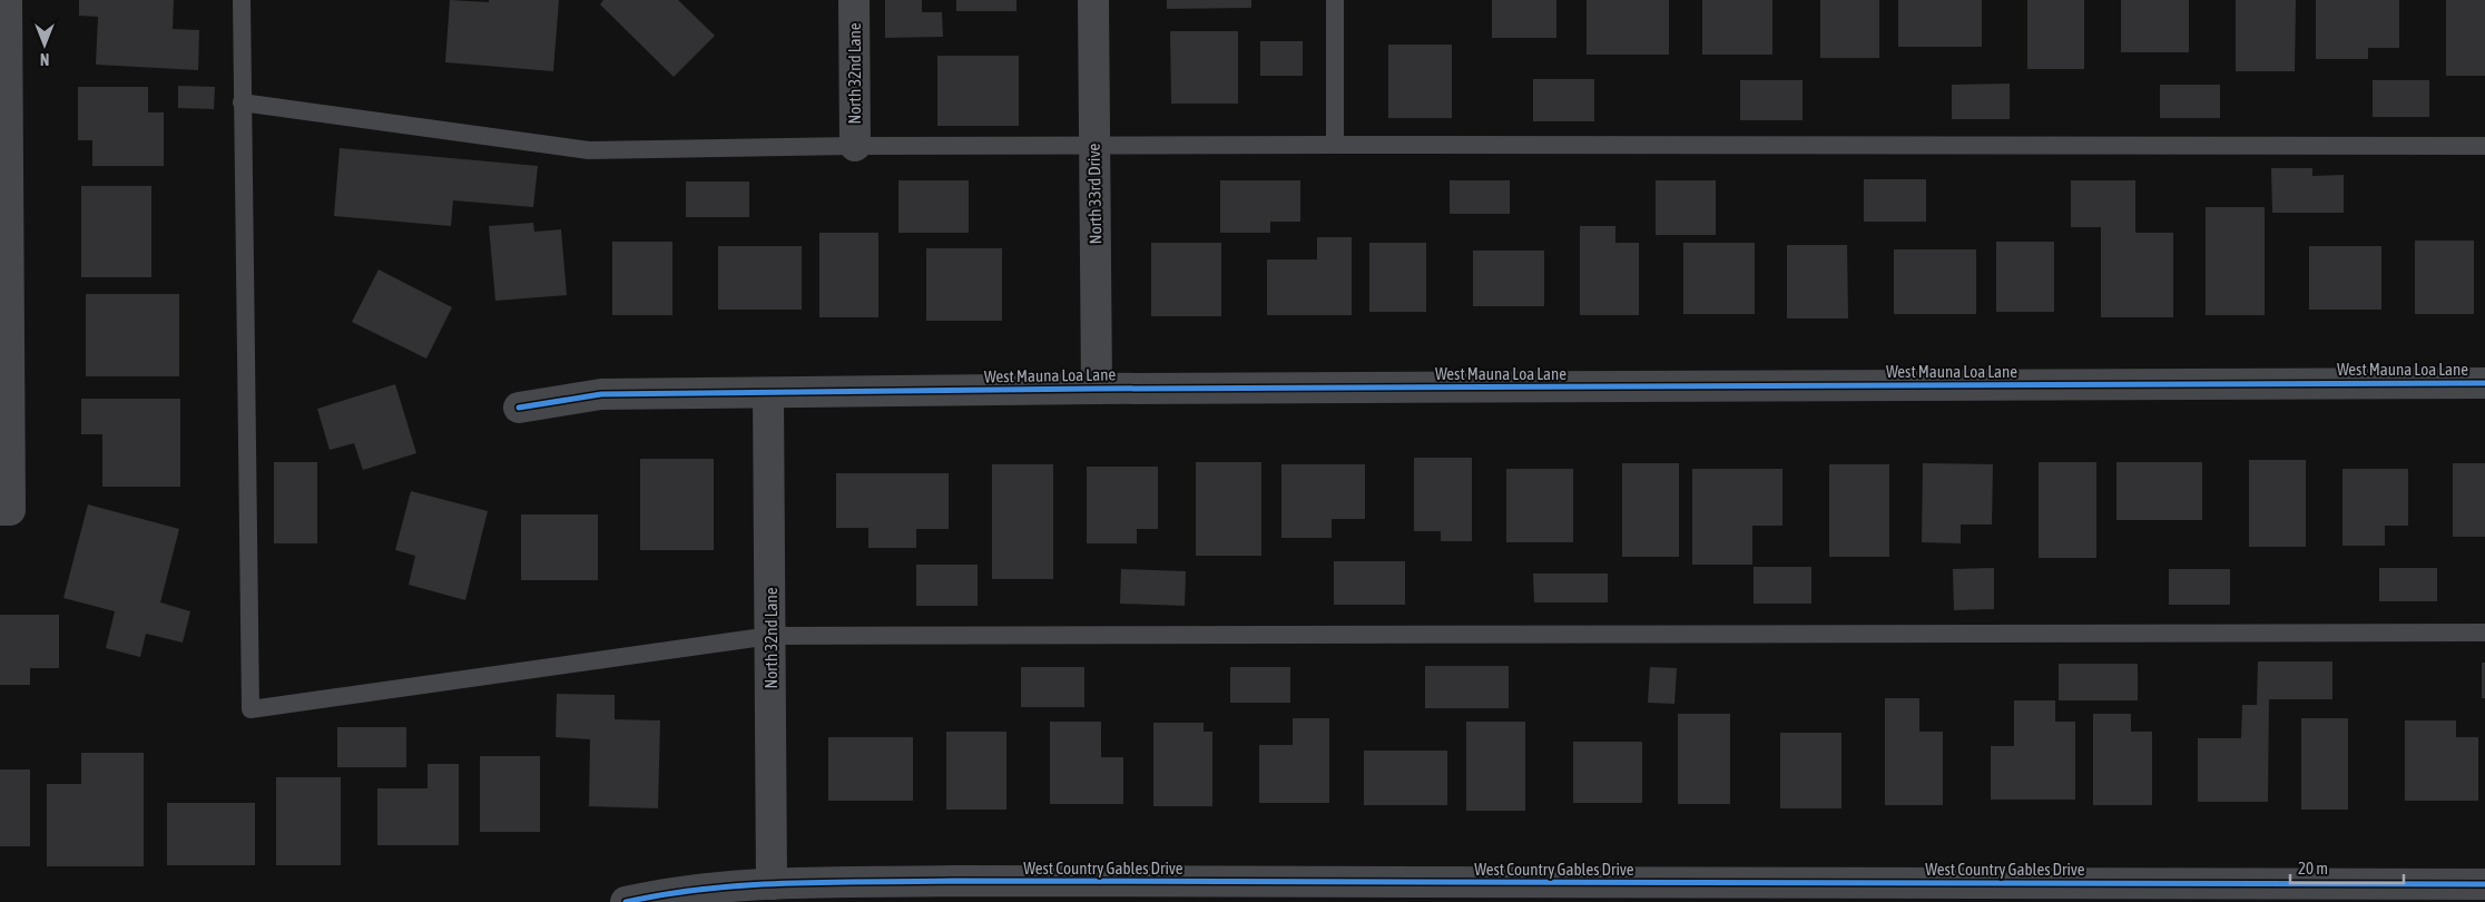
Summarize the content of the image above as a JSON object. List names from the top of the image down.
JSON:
{
  "streets": {
    "street": [
      "North 32nd Lane",
      "North 33rd Drive",
      "West Mauna Loa Lane",
      "West Country Gables Drive"
    ]
  },
  "crossings": [
    ["North 32nd Lane", "West Mauna Loa Lane"],
    ["North 32nd Lane", "West Country Gables Drive"],
    ["North 33rd Drive", "West Mauna Loa Lane"]
  ],
  "scale_bar": "20 m",
  "north": "bottom"
}
